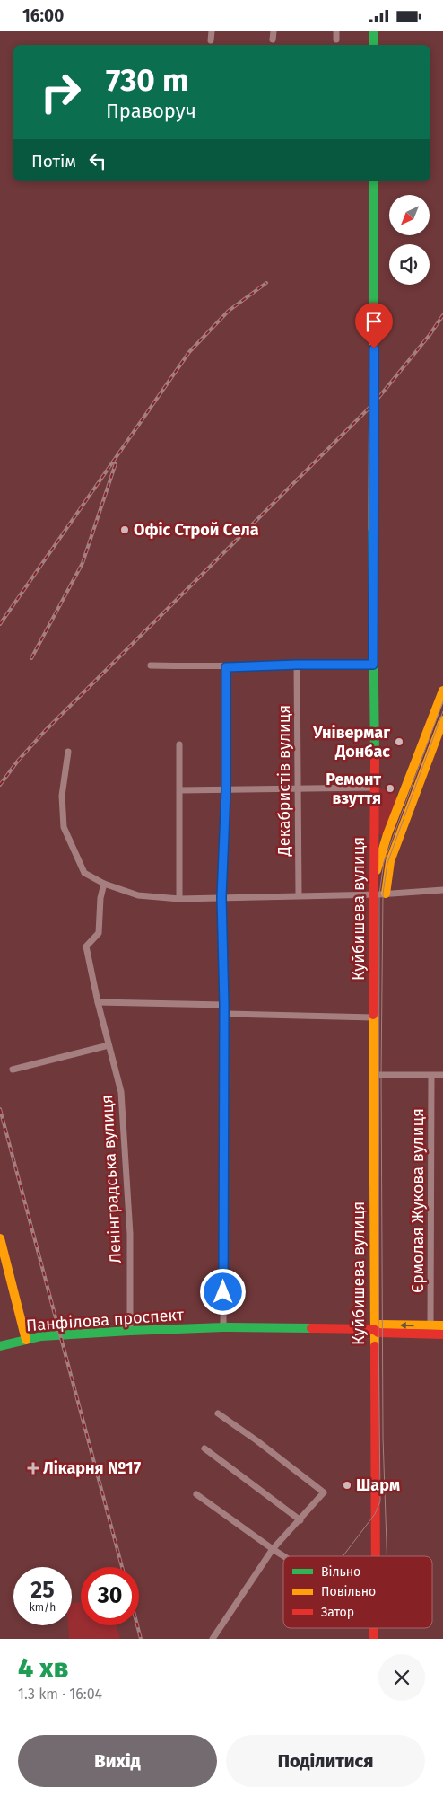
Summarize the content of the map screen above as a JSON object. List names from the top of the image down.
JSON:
{
  "streets": {
    "main road": ["Куйбишева вулиця", "Панфілова проспект"],
    "street": ["Декабристів вулиця", "Ленінградська вулиця", "Єрмолая Жукова вулиця"]
  },
  "crossings": [
    ["Куйбишева вулиця", "Панфілова проспект"],
    ["Ленінградська вулиця", "Панфілова проспект"]
  ],
  "places": {
    "other": [
      "Офіс Строй Села",
      "Універмаг Донбас",
      "Ремонт взуття",
      "Шарм"
    ],
    "health": ["Лікарня №17"]
  },
  "legend": ["Вільно", "Повільно", "Затор"],
  "north": "bottom left",
  "page": {
    "status": "16:00",
    "turn": ["730 m", "Праворуч"],
    "then": "Потім",
    "speed": "25 km/h",
    "limit": "30",
    "heading": ["4 хв", "1.3 km · 16:04"],
    "buttons": ["Вихід", "Поділитися"]
  }
}
